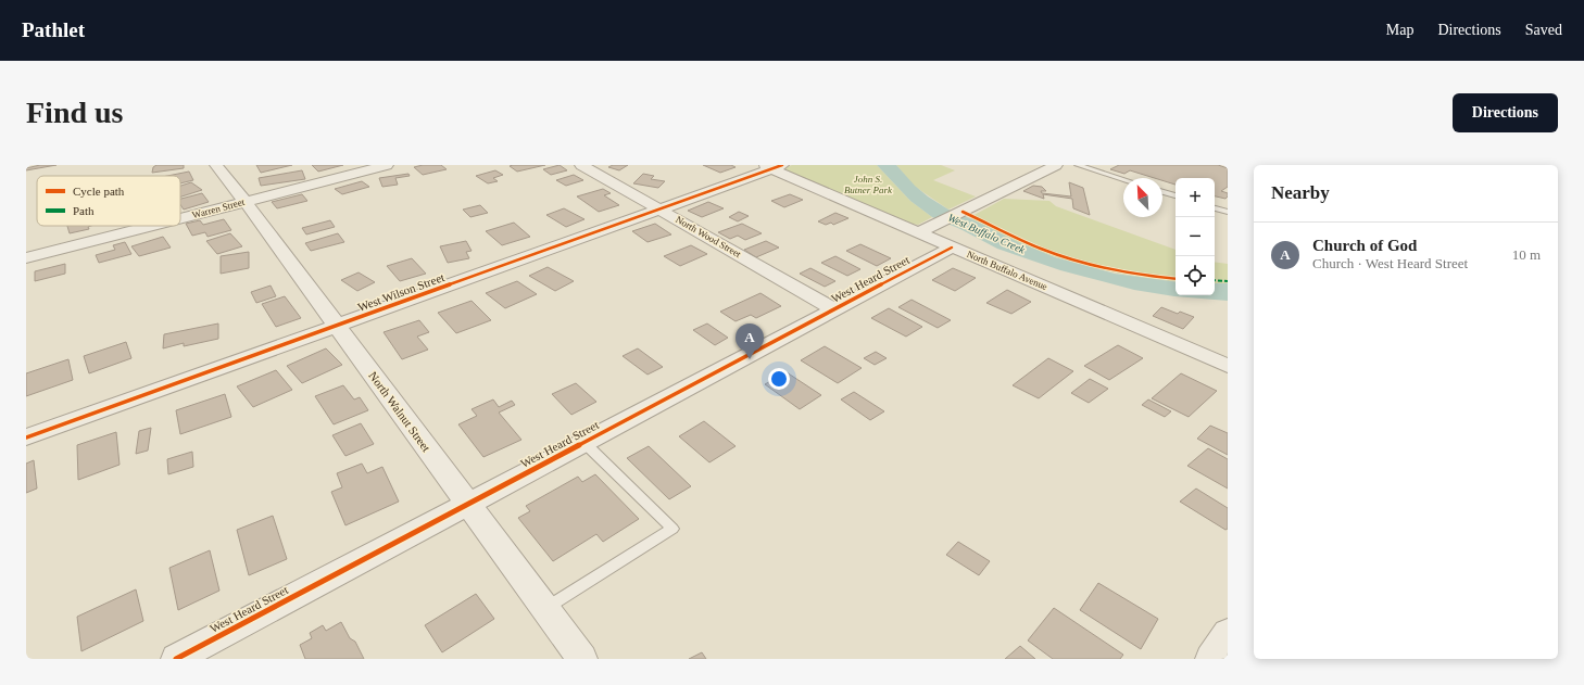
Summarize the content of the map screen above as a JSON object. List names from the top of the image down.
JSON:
{
  "streets": {
    "street": [
      "Warren Street",
      "North Wood Street",
      "North Buffalo Avenue",
      "West Heard Street",
      "West Wilson Street",
      "North Walnut Street"
    ]
  },
  "crossings": [
    ["Warren Street", "North Walnut Street"],
    ["North Wood Street", "West Heard Street"],
    ["North Wood Street", "West Wilson Street"],
    ["North Buffalo Avenue", "West Heard Street"],
    ["North Buffalo Avenue", "West Wilson Street"],
    ["West Heard Street", "North Walnut Street"],
    ["West Wilson Street", "North Walnut Street"]
  ],
  "water": ["West Buffalo Creek"],
  "parks": ["John S. Butner Park"],
  "legend": ["Cycle path", "Path"],
  "north": "top left",
  "page": {
    "header": "Pathlet",
    "nav": ["Map", "Directions", "Saved"],
    "buttons": "Directions",
    "title": "Find us",
    "heading": "Nearby",
    "map_buttons": ["+", "−"],
    "list": [
      {
        "mark": "A",
        "name": "Church of God",
        "note": "Church · West Heard Street",
        "value": "10 m"
      }
    ],
    "pins": "A"
  }
}
